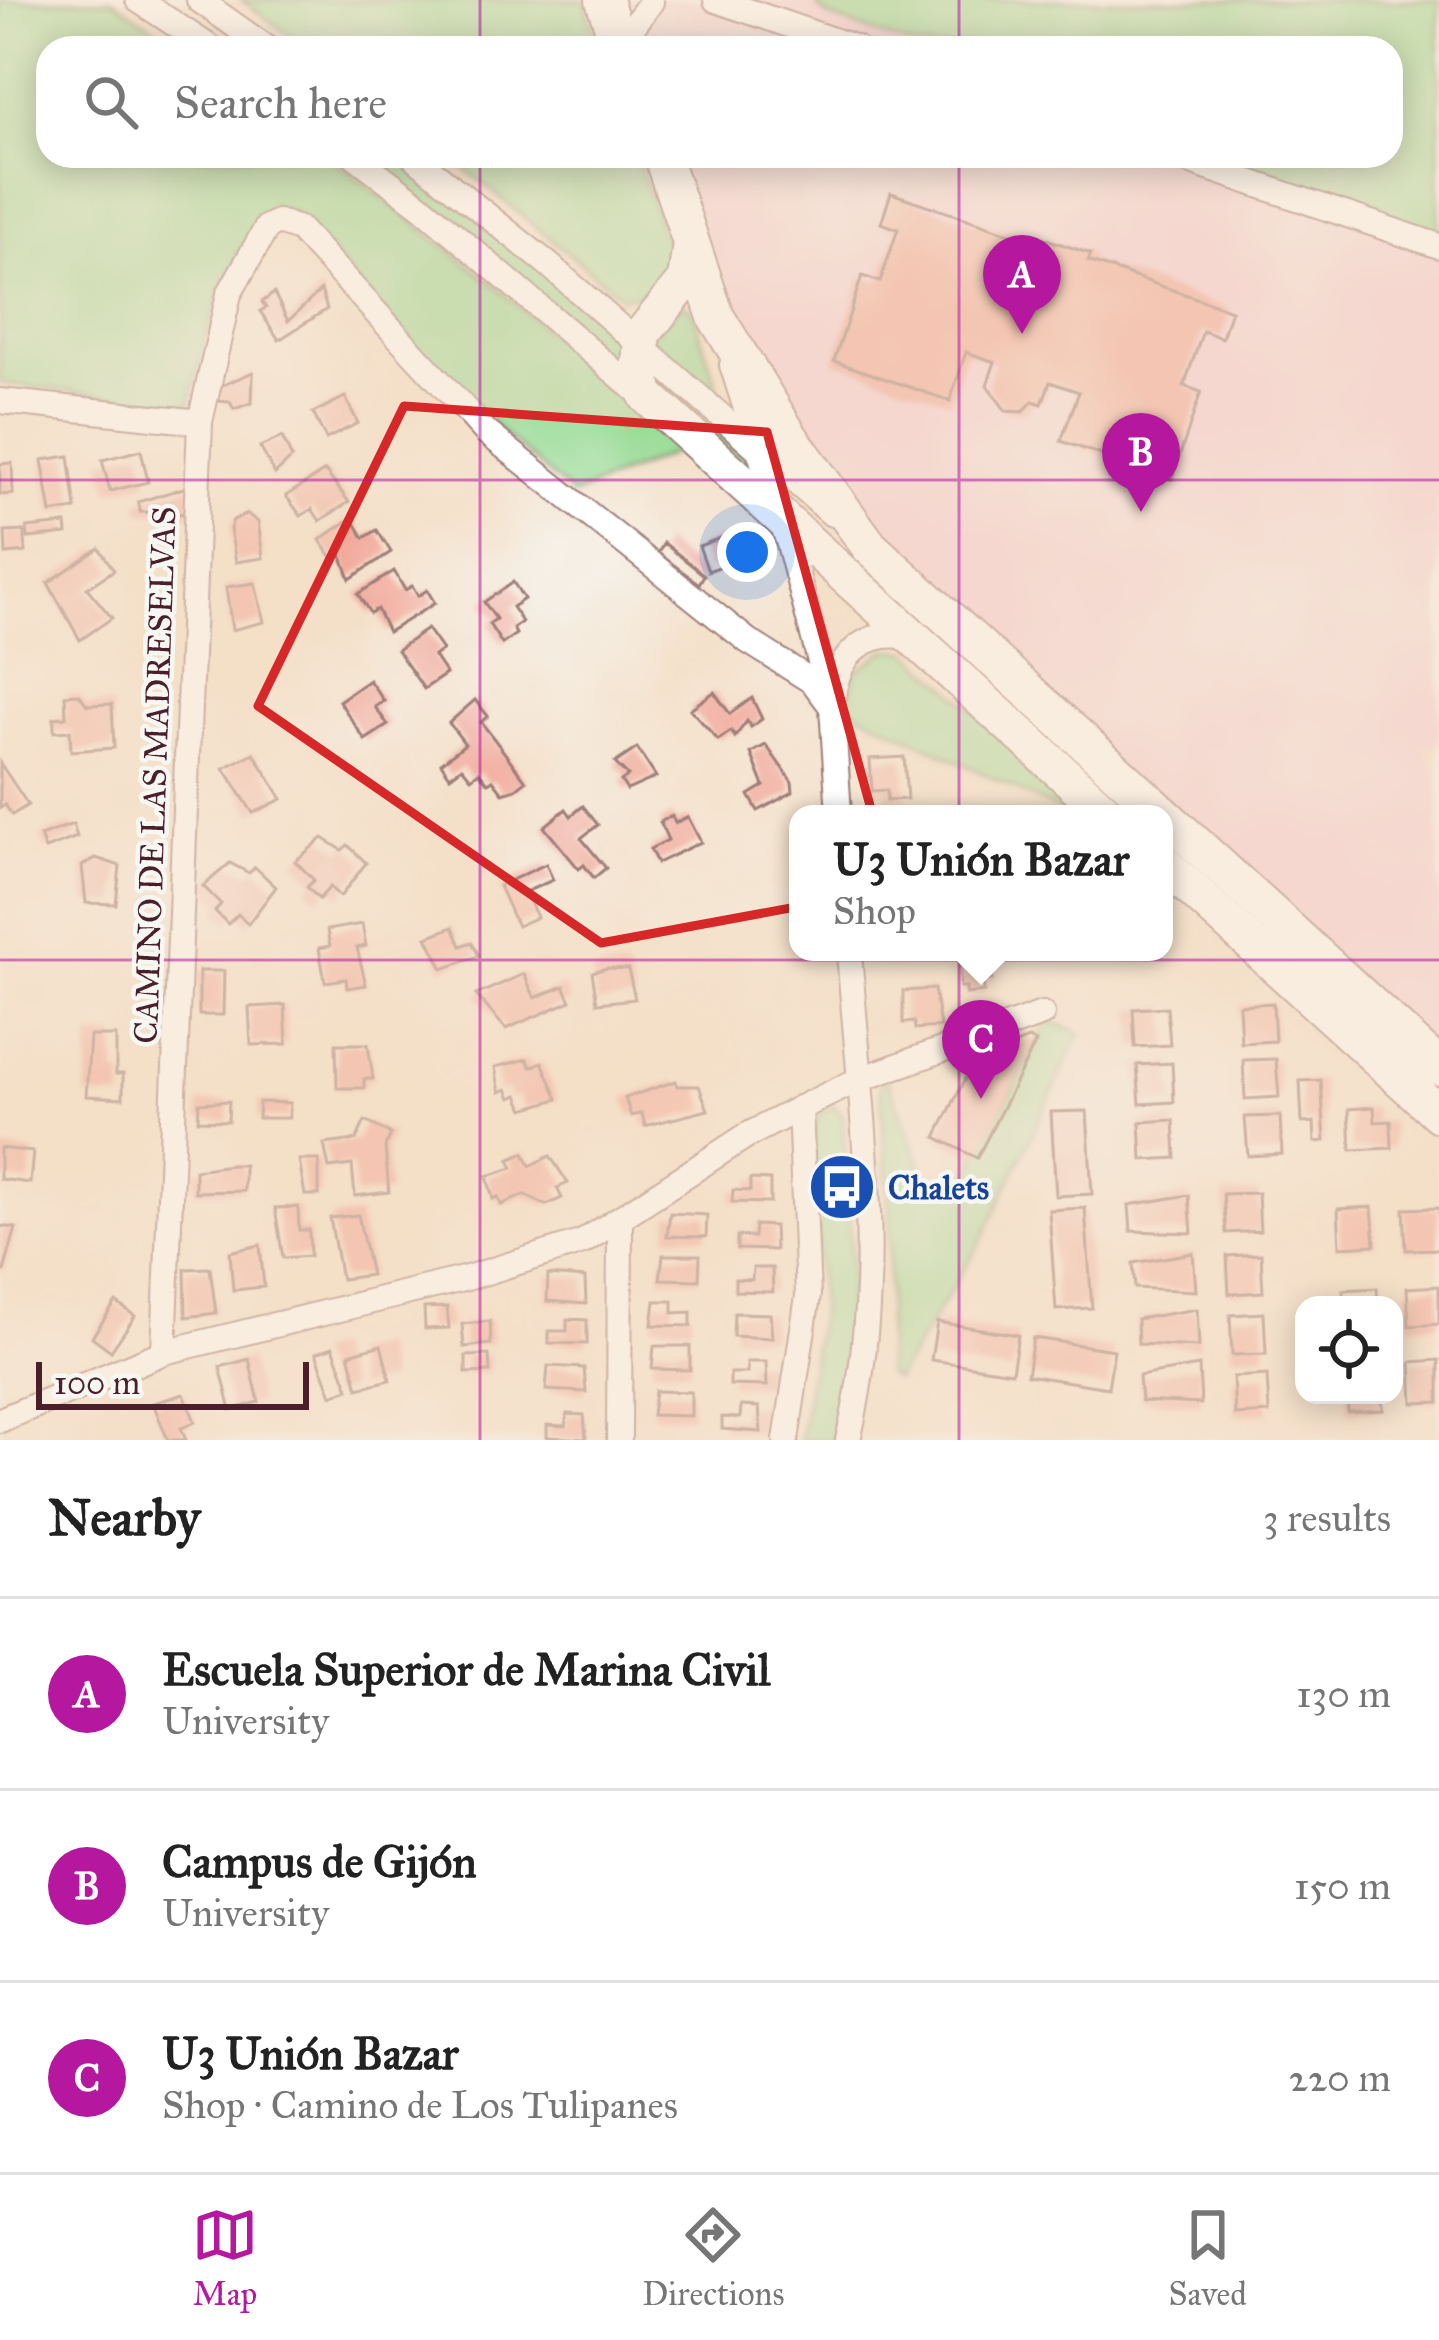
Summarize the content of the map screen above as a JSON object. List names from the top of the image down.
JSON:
{
  "streets": {
    "street": ["CAMINO DE LAS MADRESELVAS"]
  },
  "places": {
    "bus stop": ["Chalets"]
  },
  "scale_bar": "100 m",
  "page": {
    "search": "Search here",
    "pins": ["A", "B", "C"],
    "popup": ["U3 Unión Bazar", "Shop"],
    "scale": "100 m",
    "heading": ["Nearby", "3 results"],
    "list": [
      {
        "mark": "A",
        "name": "Escuela Superior de Marina Civil",
        "note": "University",
        "value": "130 m"
      },
      {
        "mark": "B",
        "name": "Campus de Gijón",
        "note": "University",
        "value": "150 m"
      },
      {
        "mark": "C",
        "name": "U3 Unión Bazar",
        "note": "Shop · Camino de Los Tulipanes",
        "value": "220 m"
      }
    ],
    "nav": ["Map", "Directions", "Saved"]
  }
}
